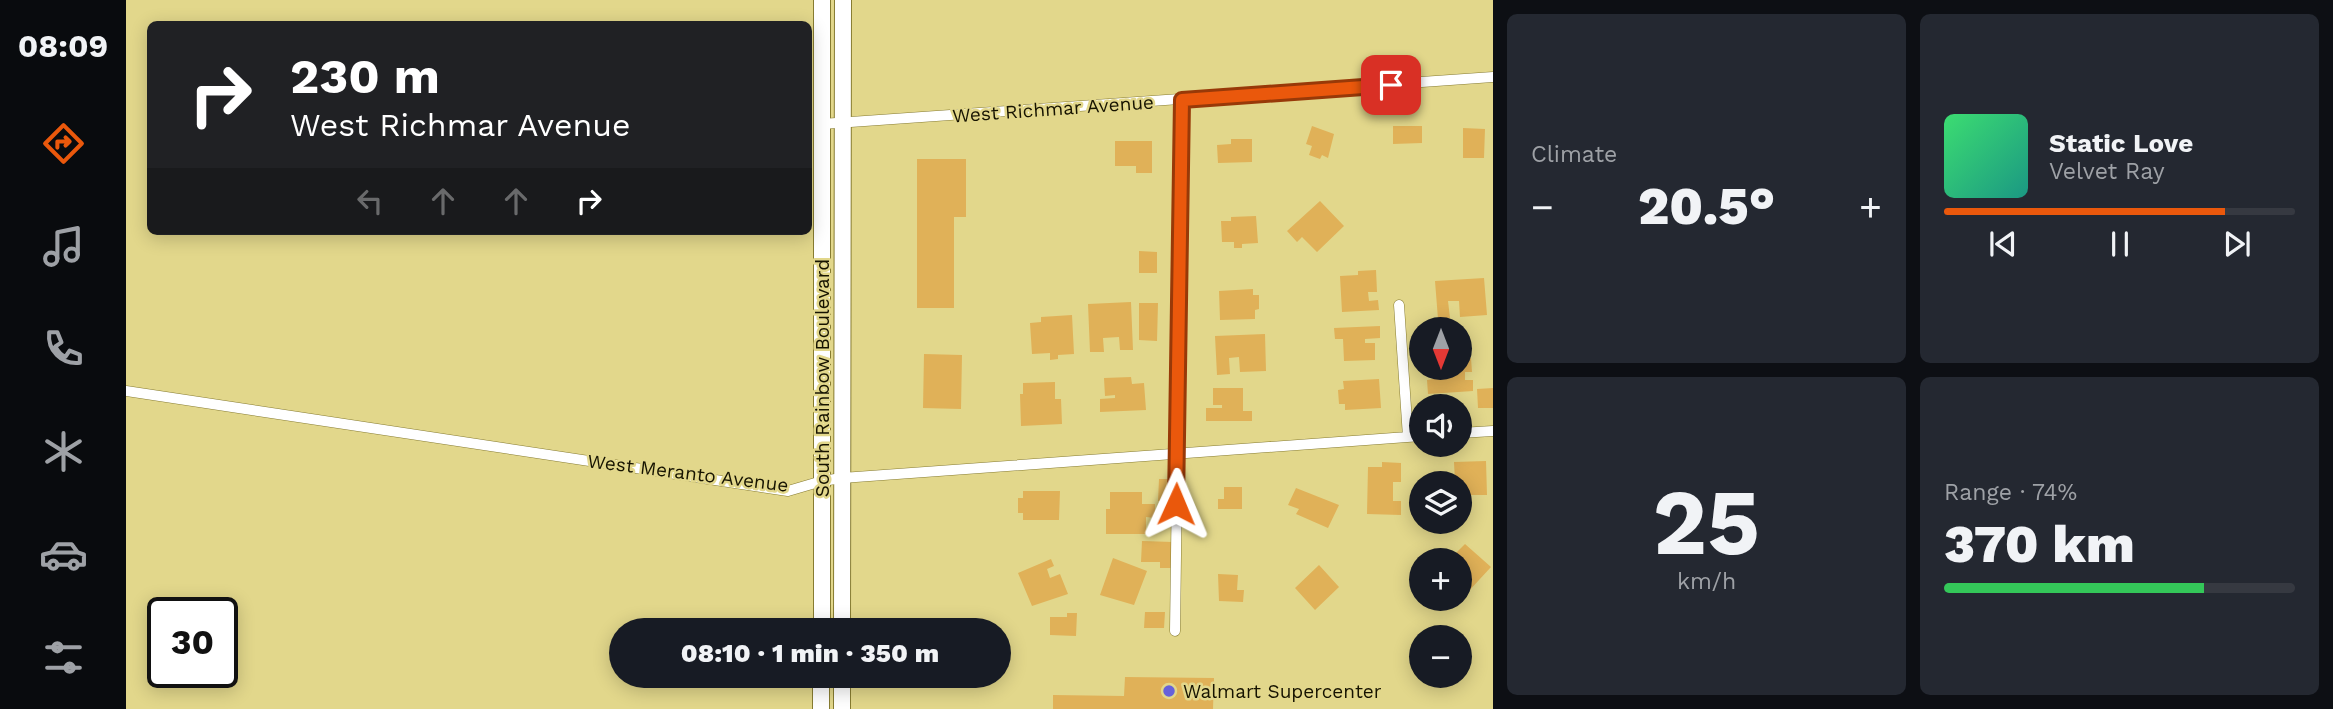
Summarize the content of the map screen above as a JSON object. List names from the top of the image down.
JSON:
{
  "streets": {
    "main road": ["South Rainbow Boulevard"],
    "street": ["West Richmar Avenue", "West Meranto Avenue"]
  },
  "crossings": [
    ["West Richmar Avenue", "South Rainbow Boulevard"],
    ["South Rainbow Boulevard", "West Meranto Avenue"]
  ],
  "places": ["Walmart Supercenter"],
  "north": "bottom",
  "page": {
    "tabs": "08:09",
    "tile": [
      "Climate",
      ["25", "km/h"],
      ["Range · 74%", "370 km"]
    ],
    "turn": ["230 m", "West Richmar Avenue"],
    "song": ["Static Love", "Velvet Ray"],
    "heat": ["−", "20.5°", "+"],
    "map_buttons": ["+", "−"],
    "limit": "30",
    "trip": "08:10 · 1 min · 350 m"
  }
}
